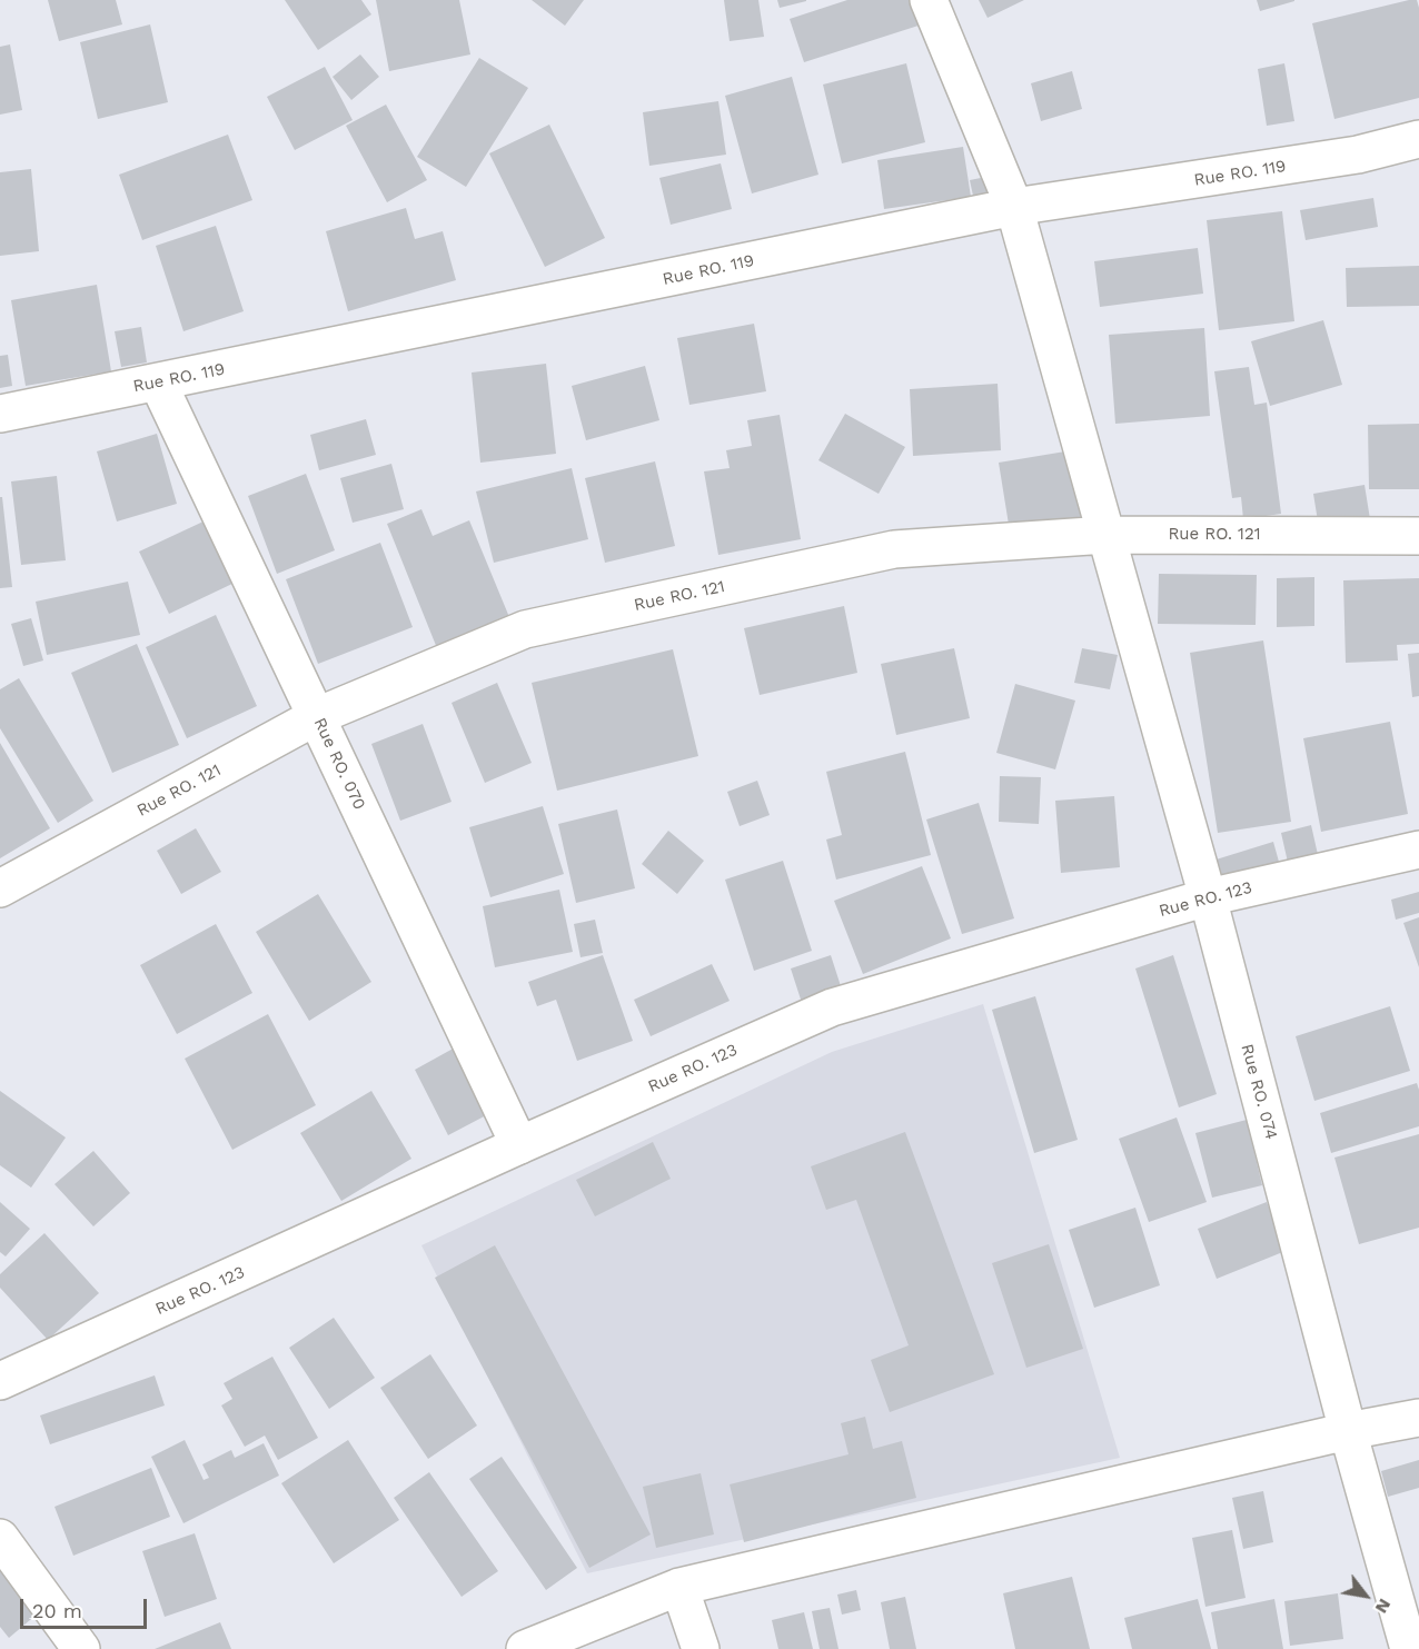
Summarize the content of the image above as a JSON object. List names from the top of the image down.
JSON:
{
  "streets": {
    "street": [
      "Rue RO. 119",
      "Rue RO. 121",
      "Rue RO. 070",
      "Rue RO. 123",
      "Rue RO. 074"
    ]
  },
  "crossings": [
    ["Rue RO. 119", "Rue RO. 070"],
    ["Rue RO. 119", "Rue RO. 074"],
    ["Rue RO. 121", "Rue RO. 070"],
    ["Rue RO. 121", "Rue RO. 074"],
    ["Rue RO. 070", "Rue RO. 123"],
    ["Rue RO. 123", "Rue RO. 074"]
  ],
  "scale_bar": "20 m",
  "north": "bottom right"
}
